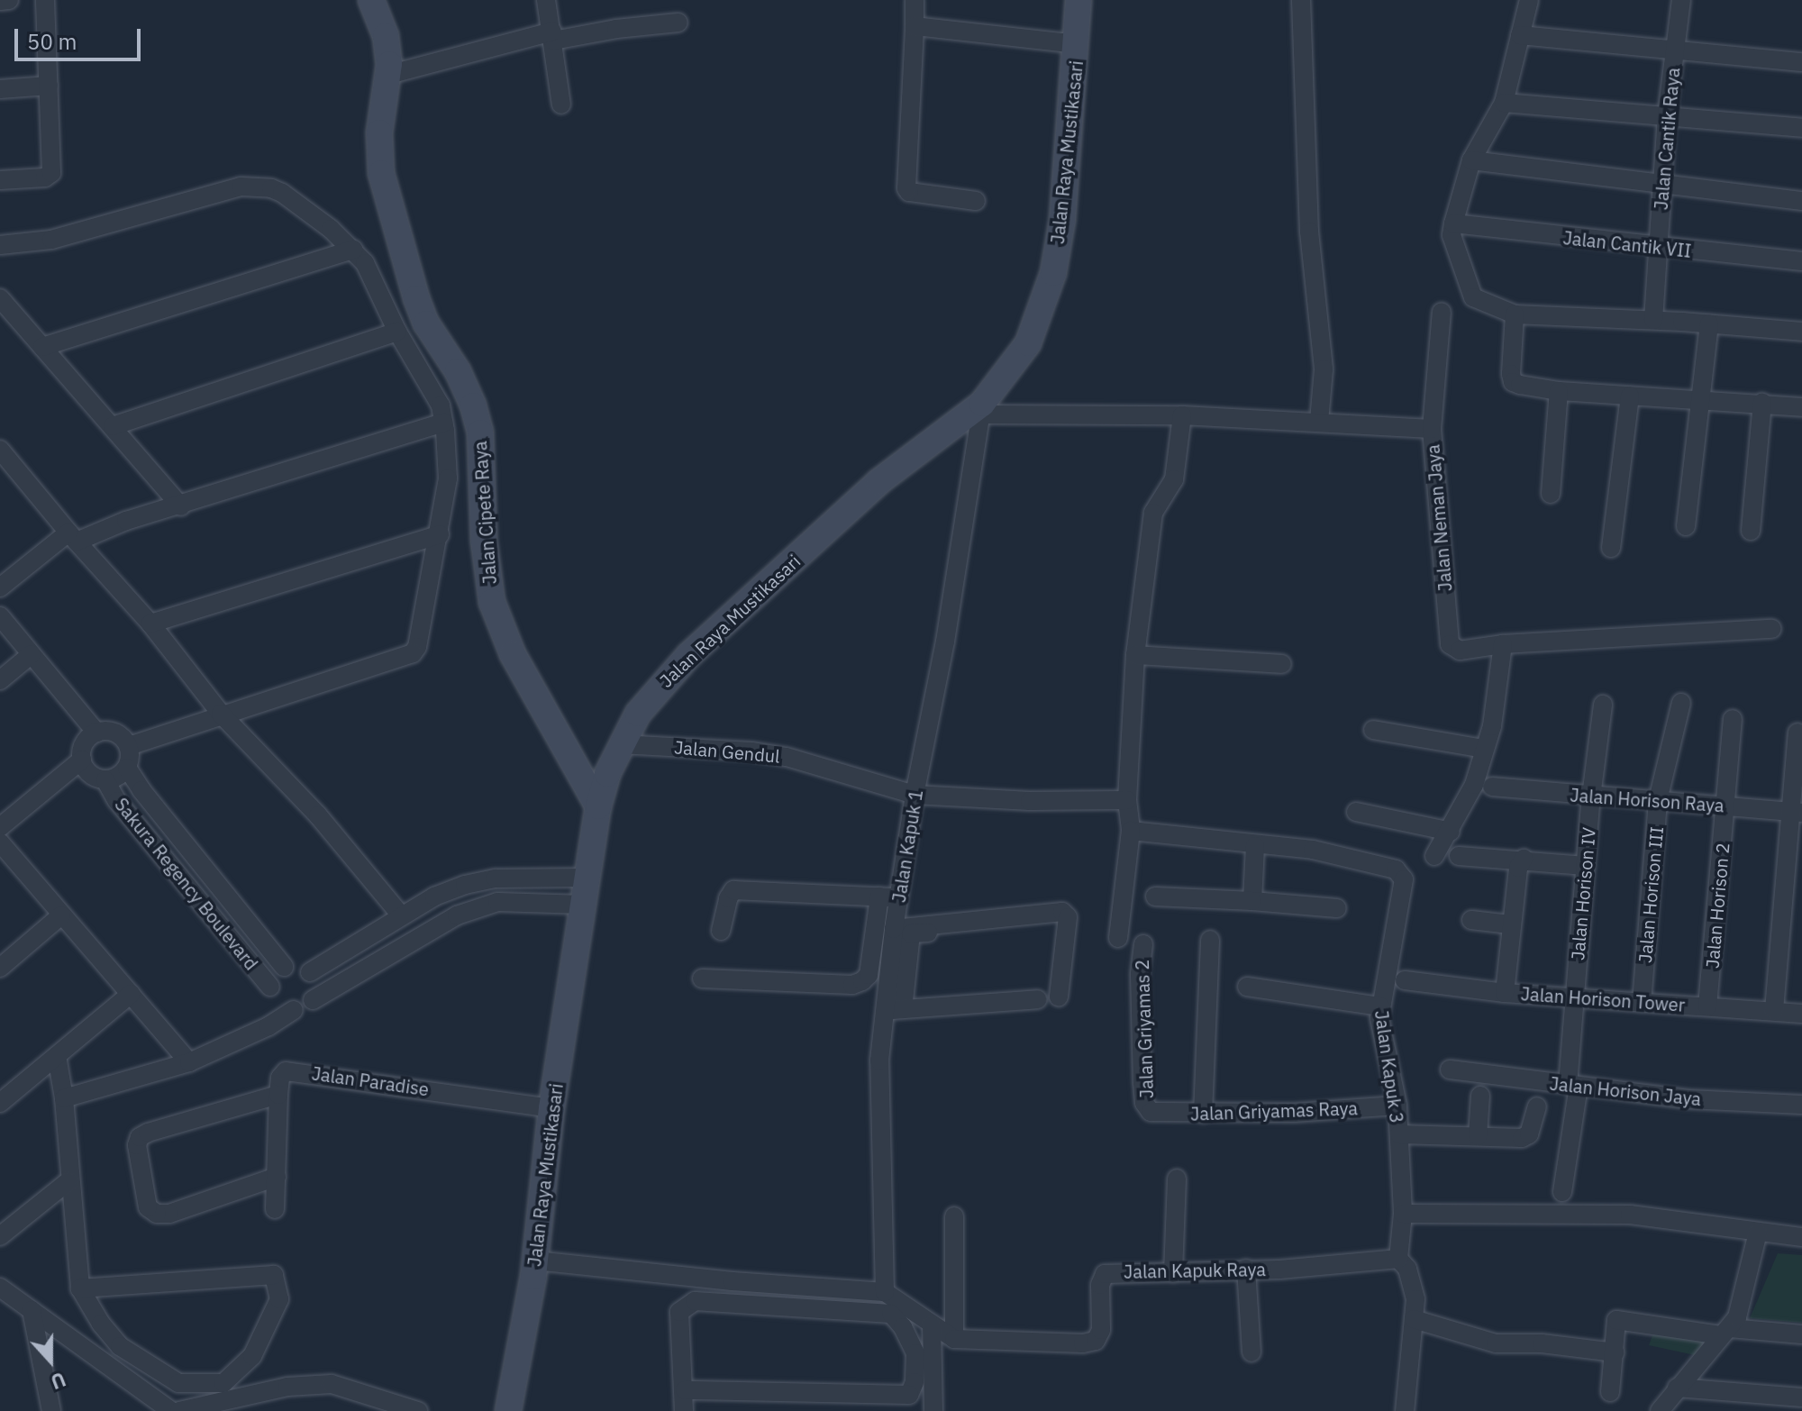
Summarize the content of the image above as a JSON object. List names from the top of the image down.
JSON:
{
  "streets": {
    "main road": ["Jalan Raya Mustikasari", "Jalan Cipete Raya"],
    "street": [
      "Jalan Cantik Raya",
      "Jalan Cantik VII",
      "Jalan Neman Jaya",
      "Jalan Gendul",
      "Jalan Horison Raya",
      "Jalan Kapuk 1",
      "Sakura Regency Boulevard",
      "Jalan Horison IV",
      "Jalan Horison III",
      "Jalan Horison 2",
      "Jalan Horison Tower",
      "Jalan Griyamas 2",
      "Jalan Kapuk 3",
      "Jalan Paradise",
      "Jalan Horison Jaya",
      "Jalan Griyamas Raya",
      "Jalan Kapuk Raya"
    ]
  },
  "crossings": [
    ["Jalan Cantik Raya", "Jalan Cantik VII"],
    ["Jalan Raya Mustikasari", "Jalan Cipete Raya"],
    ["Jalan Raya Mustikasari", "Jalan Neman Jaya"],
    ["Jalan Raya Mustikasari", "Jalan Gendul"],
    ["Jalan Raya Mustikasari", "Jalan Kapuk 1"],
    ["Jalan Raya Mustikasari", "Jalan Paradise"],
    ["Jalan Neman Jaya", "Jalan Kapuk 1"],
    ["Jalan Gendul", "Jalan Kapuk 1"],
    ["Jalan Horison Raya", "Jalan Horison IV"],
    ["Jalan Horison Raya", "Jalan Horison III"],
    ["Jalan Horison Raya", "Jalan Horison 2"],
    ["Jalan Horison IV", "Jalan Horison Tower"],
    ["Jalan Horison IV", "Jalan Horison Jaya"],
    ["Jalan Horison III", "Jalan Horison Tower"],
    ["Jalan Horison 2", "Jalan Horison Tower"],
    ["Jalan Griyamas 2", "Jalan Griyamas Raya"],
    ["Jalan Kapuk 3", "Jalan Griyamas Raya"]
  ],
  "scale_bar": "50 m",
  "north": "bottom"
}
